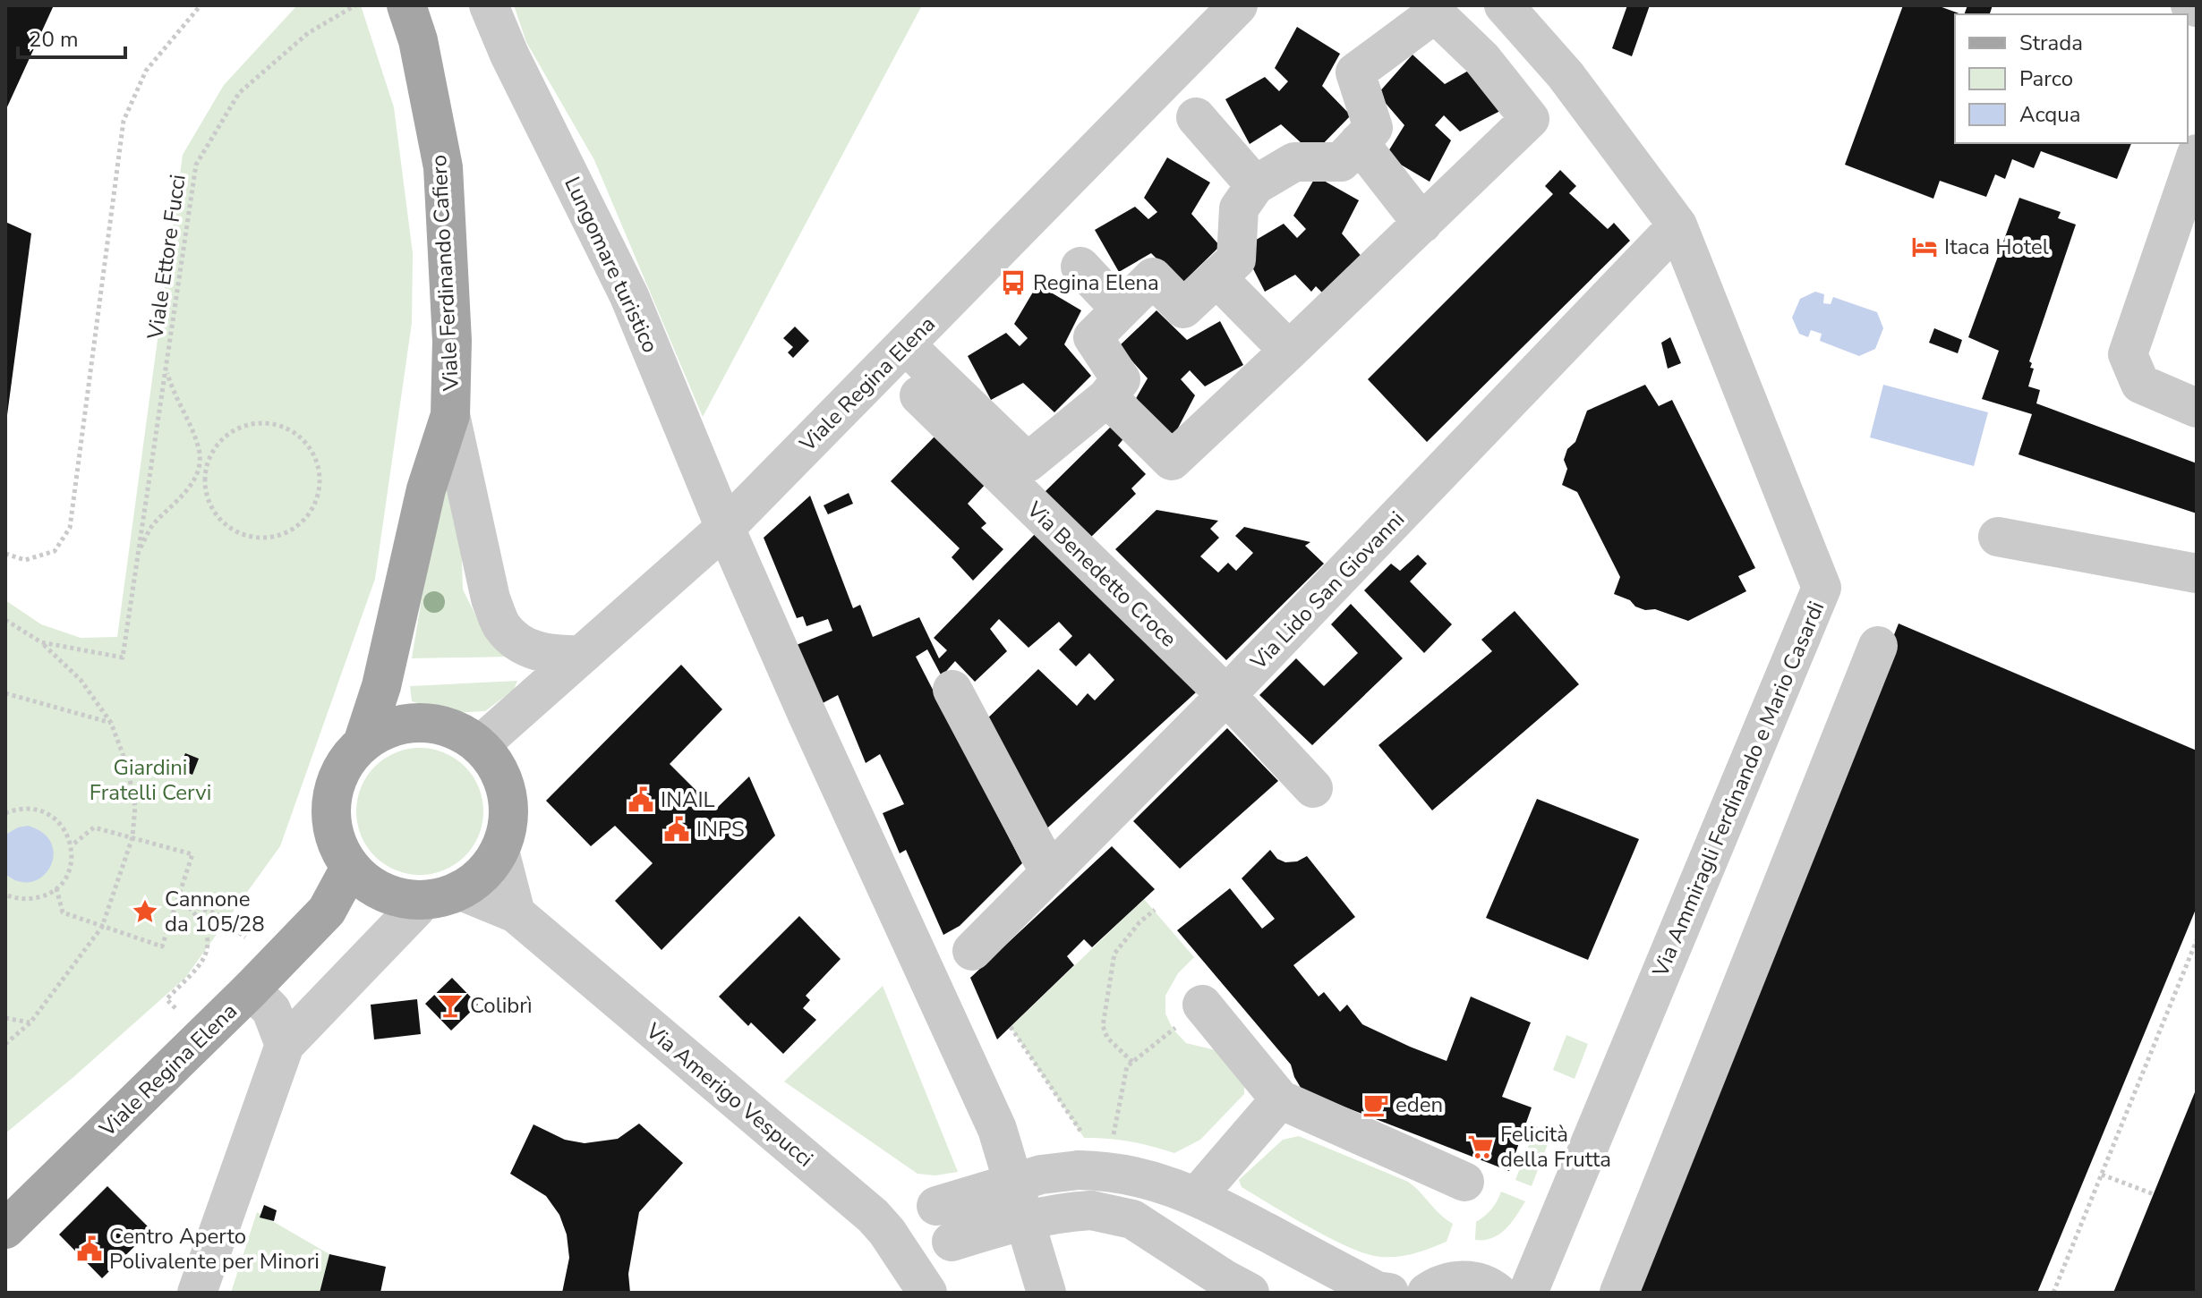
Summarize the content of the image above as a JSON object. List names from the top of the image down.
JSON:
{
  "streets": {
    "main road": ["Viale Ferdinando Cafiero", "Viale Regina Elena"],
    "street": [
      "Lungomare turistico",
      "Via Benedetto Croce",
      "Via Lido San Giovanni",
      "Via Ammiragli Ferdinando e Mario Casardi",
      "Via Amerigo Vespucci"
    ],
    "path": ["Viale Ettore Fucci"]
  },
  "crossings": [
    ["Lungomare turistico", "Viale Regina Elena"],
    ["Viale Ferdinando Cafiero", "Viale Regina Elena"],
    ["Viale Ferdinando Cafiero", "Via Amerigo Vespucci"],
    ["Viale Regina Elena", "Via Benedetto Croce"],
    ["Viale Regina Elena", "Via Amerigo Vespucci"],
    ["Via Benedetto Croce", "Via Lido San Giovanni"],
    ["Via Lido San Giovanni", "Via Ammiragli Ferdinando e Mario Casardi"]
  ],
  "parks": ["Giardini Fratelli Cervi"],
  "places": {
    "hotel": ["Itaca Hotel"],
    "bus stop": ["Regina Elena"],
    "public building": ["INAIL", "INPS", "Centro Aperto Polivalente per Minori"],
    "place": ["Cannone da 105/28"],
    "bar": ["Colibrì"],
    "cafe": ["eden"],
    "supermarket": ["Felicità della Frutta"]
  },
  "legend": ["Strada", "Parco", "Acqua"],
  "scale_bar": "20 m"
}
